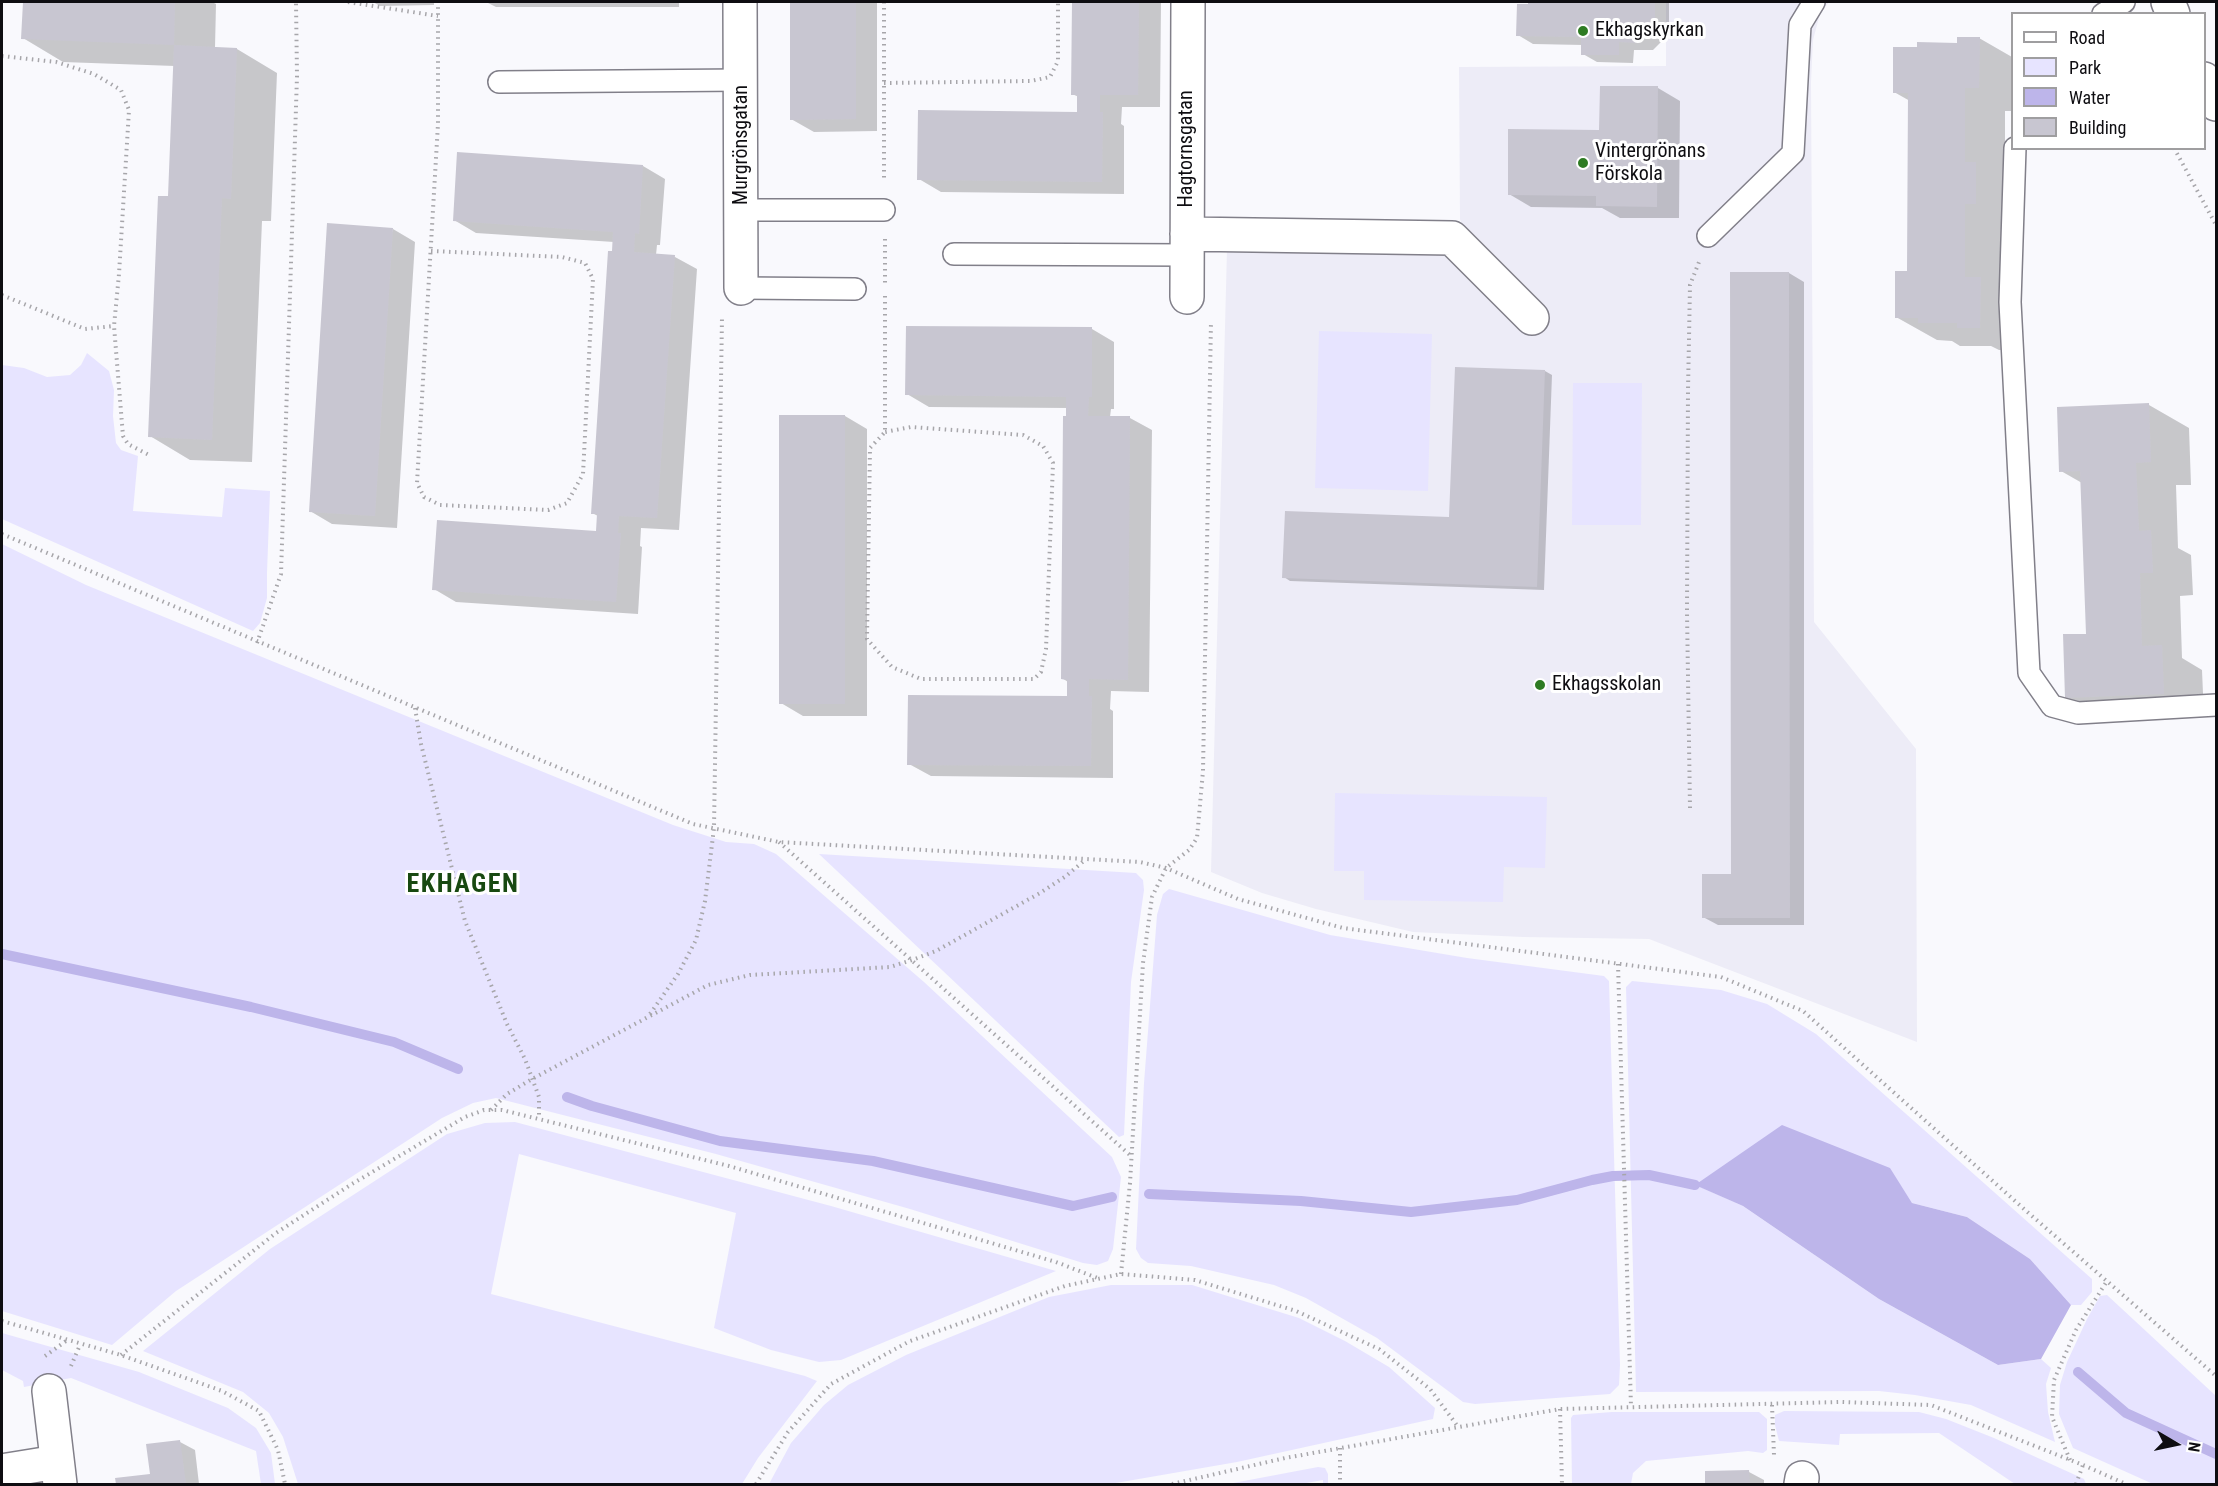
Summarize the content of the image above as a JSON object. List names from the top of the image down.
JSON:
{
  "streets": {
    "street": ["Murgrönsgatan", "Hagtornsgatan"]
  },
  "districts": ["EKHAGEN"],
  "places": ["Ekhagskyrkan", "Vintergrönans Förskola", "Ekhagsskolan"],
  "legend": [
    "Road",
    "Park",
    "Water",
    "Building"
  ],
  "north": "right"
}
